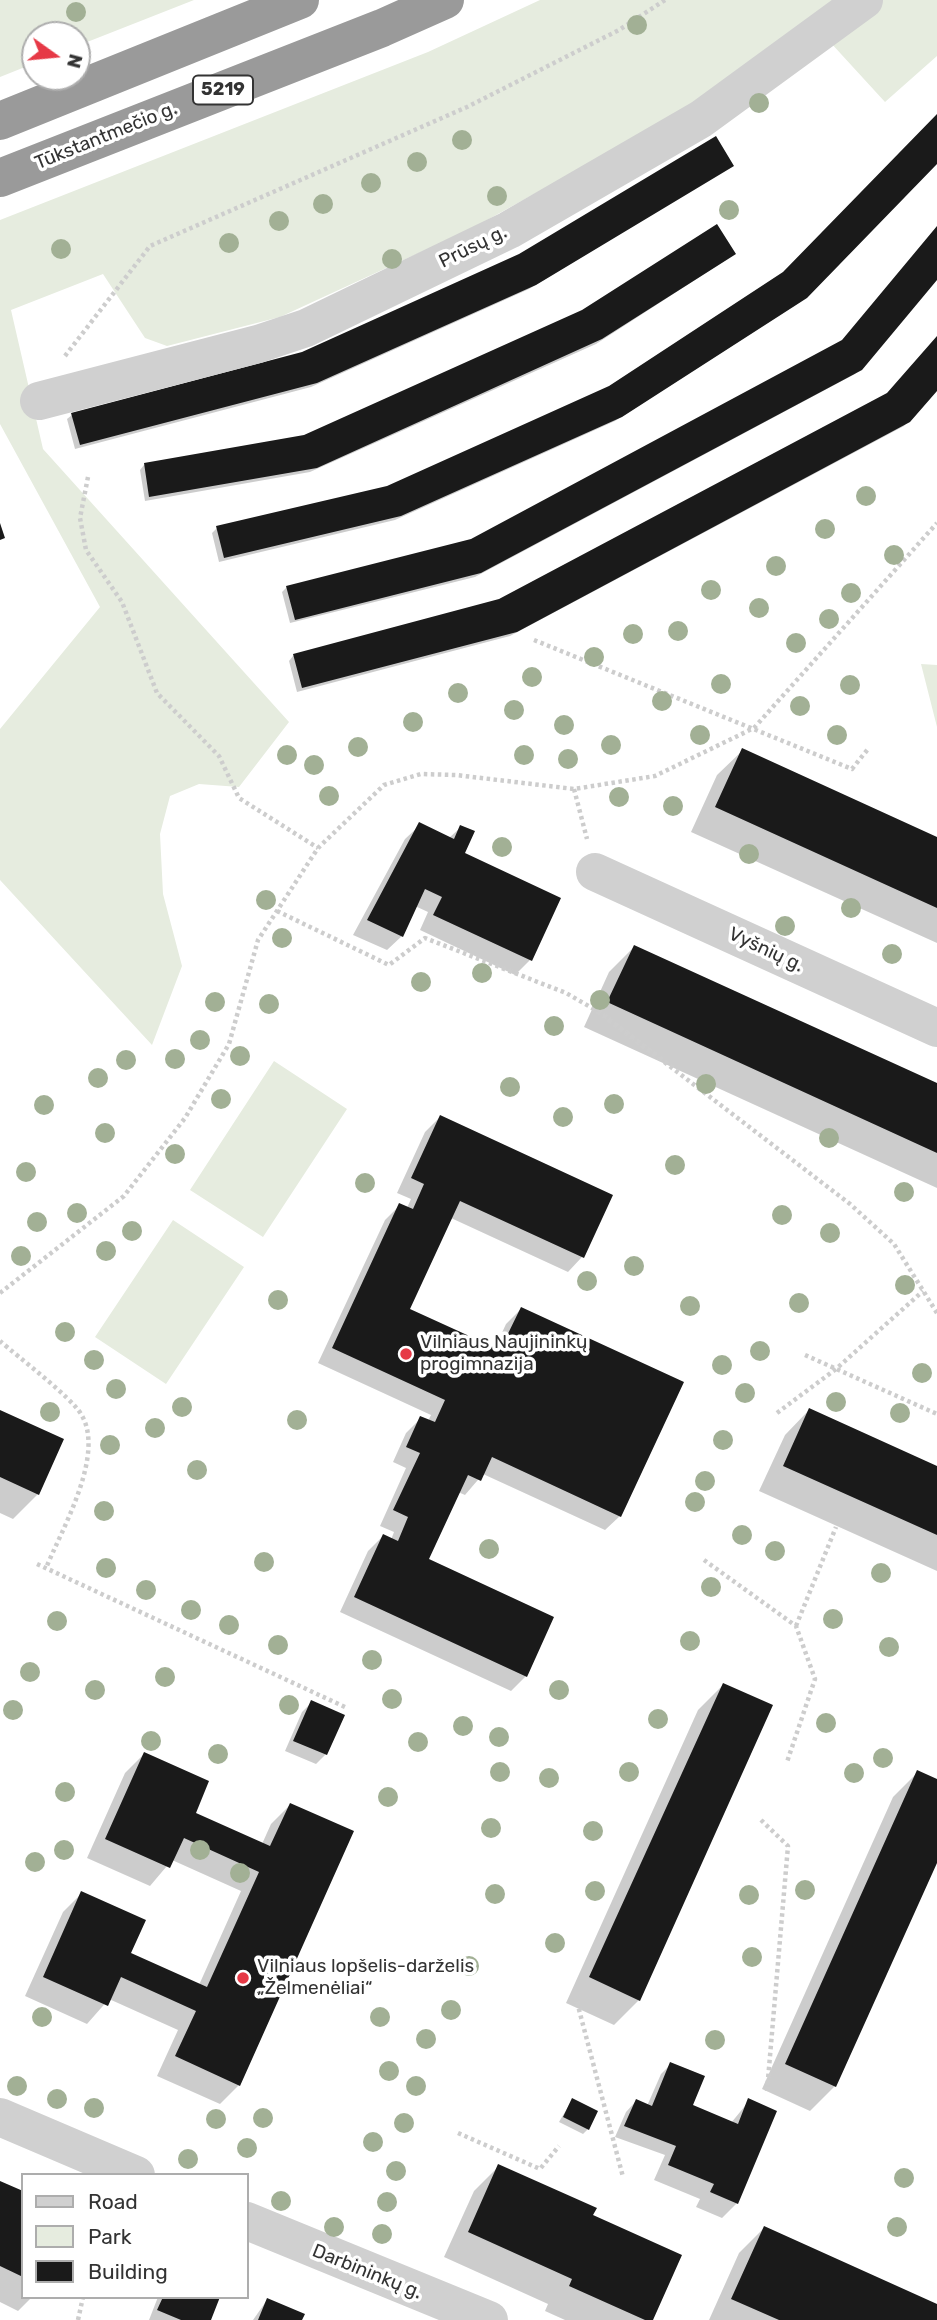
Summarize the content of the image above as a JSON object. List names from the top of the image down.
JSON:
{
  "streets": {
    "highway": ["5219", "Tūkstantmečio g."],
    "street": ["Prūsų g.", "Vyšnių g.", "Darbininkų g."]
  },
  "places": ["Vilniaus Naujininkų progimnazija", "Vilniaus lopšelis-darželis „Želmenėliai“"],
  "legend": ["Road", "Park", "Building"],
  "north": "right"
}
